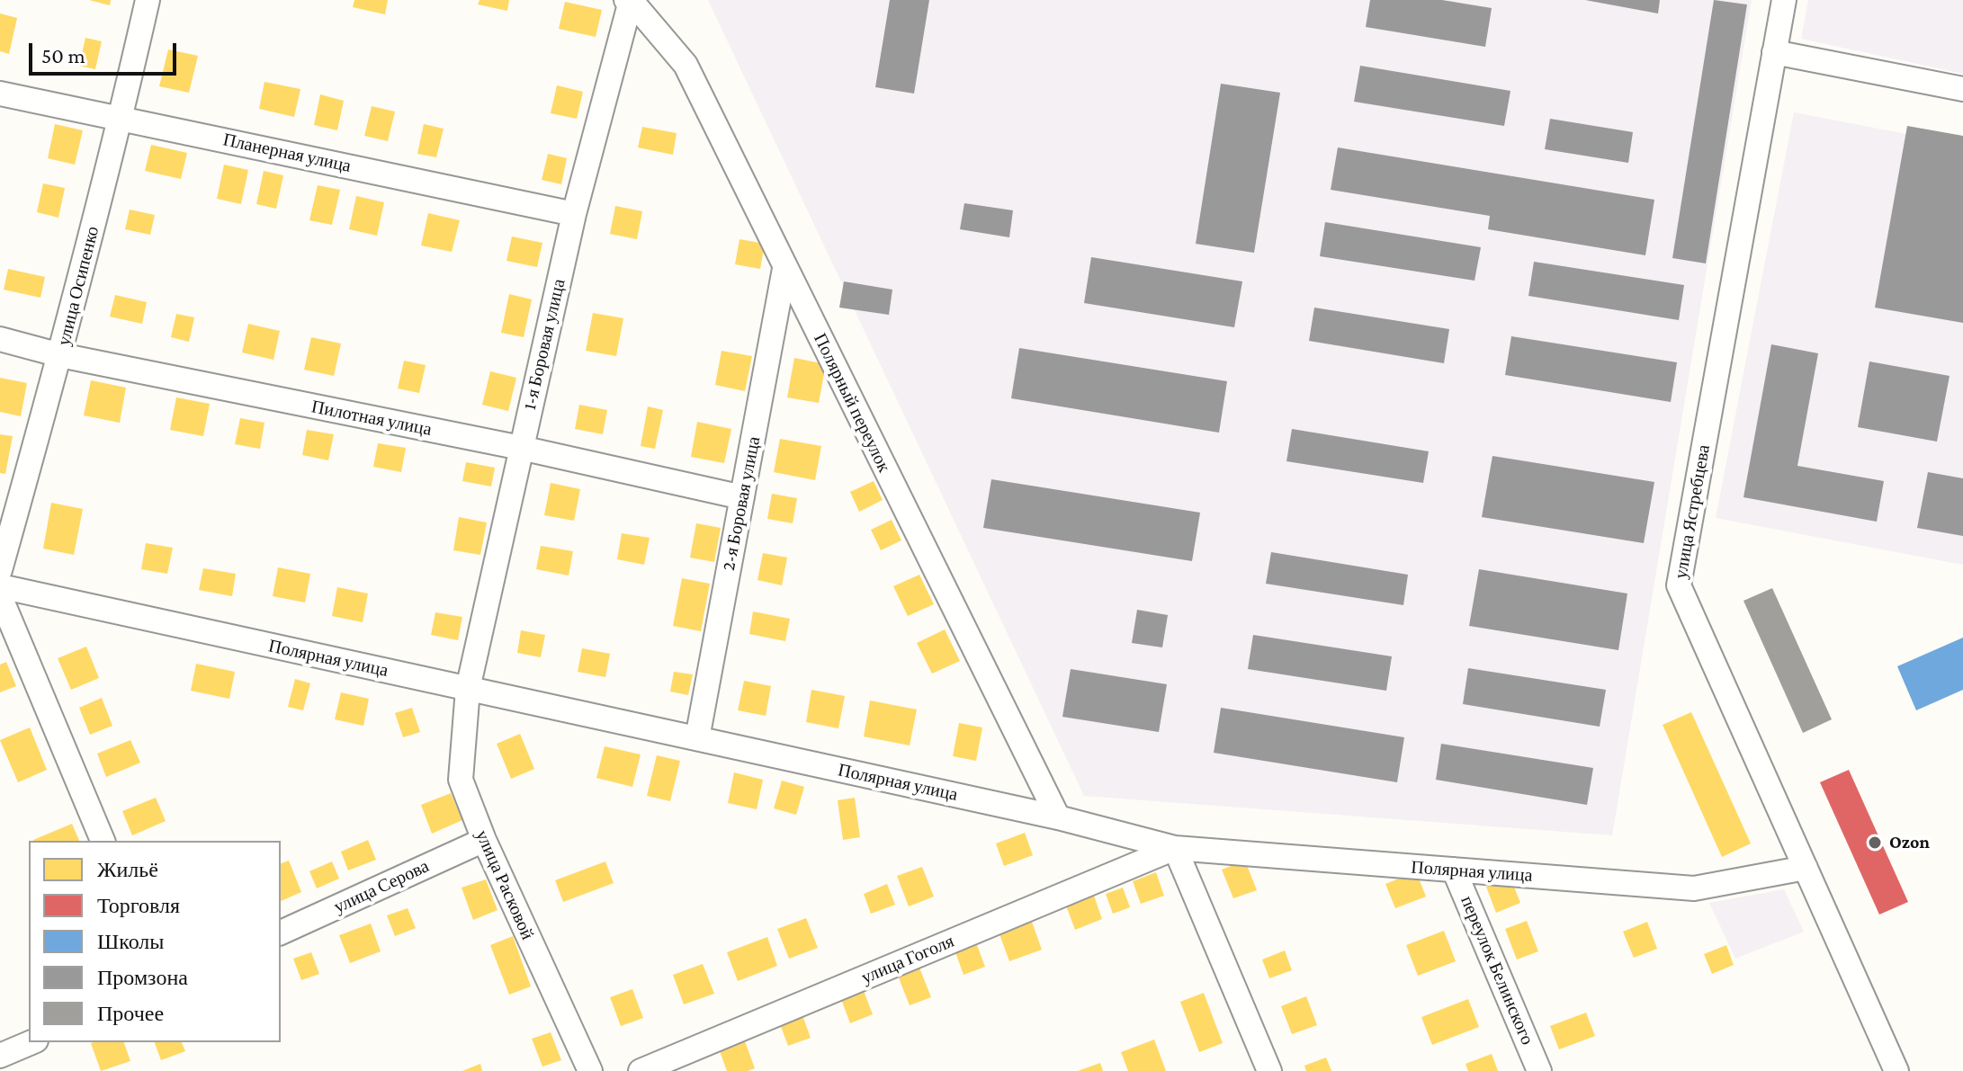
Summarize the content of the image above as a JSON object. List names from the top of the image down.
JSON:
{
  "streets": {
    "street": [
      "Планерная улица",
      "улица Осипенко",
      "1-я Боровая улица",
      "Полярный переулок",
      "Пилотная улица",
      "2-я Боровая улица",
      "улица Ястребцева",
      "Полярная улица",
      "улица Расковой",
      "улица Серова",
      "улица Гоголя",
      "переулок Белинского"
    ]
  },
  "crossings": [
    ["Планерная улица", "улица Осипенко"],
    ["Планерная улица", "1-я Боровая улица"],
    ["улица Осипенко", "Пилотная улица"],
    ["1-я Боровая улица", "Полярный переулок"],
    ["1-я Боровая улица", "Пилотная улица"],
    ["1-я Боровая улица", "Полярная улица"],
    ["1-я Боровая улица", "улица Расковой"],
    ["Полярный переулок", "2-я Боровая улица"],
    ["Полярный переулок", "Полярная улица"],
    ["Пилотная улица", "2-я Боровая улица"],
    ["2-я Боровая улица", "Полярная улица"],
    ["улица Ястребцева", "Полярная улица"],
    ["Полярная улица", "улица Расковой"],
    ["Полярная улица", "улица Гоголя"],
    ["Полярная улица", "переулок Белинского"],
    ["улица Расковой", "улица Серова"]
  ],
  "places": ["Ozon"],
  "legend": [
    "Жильё",
    "Торговля",
    "Школы",
    "Промзона",
    "Прочее"
  ],
  "scale_bar": "50 m"
}
